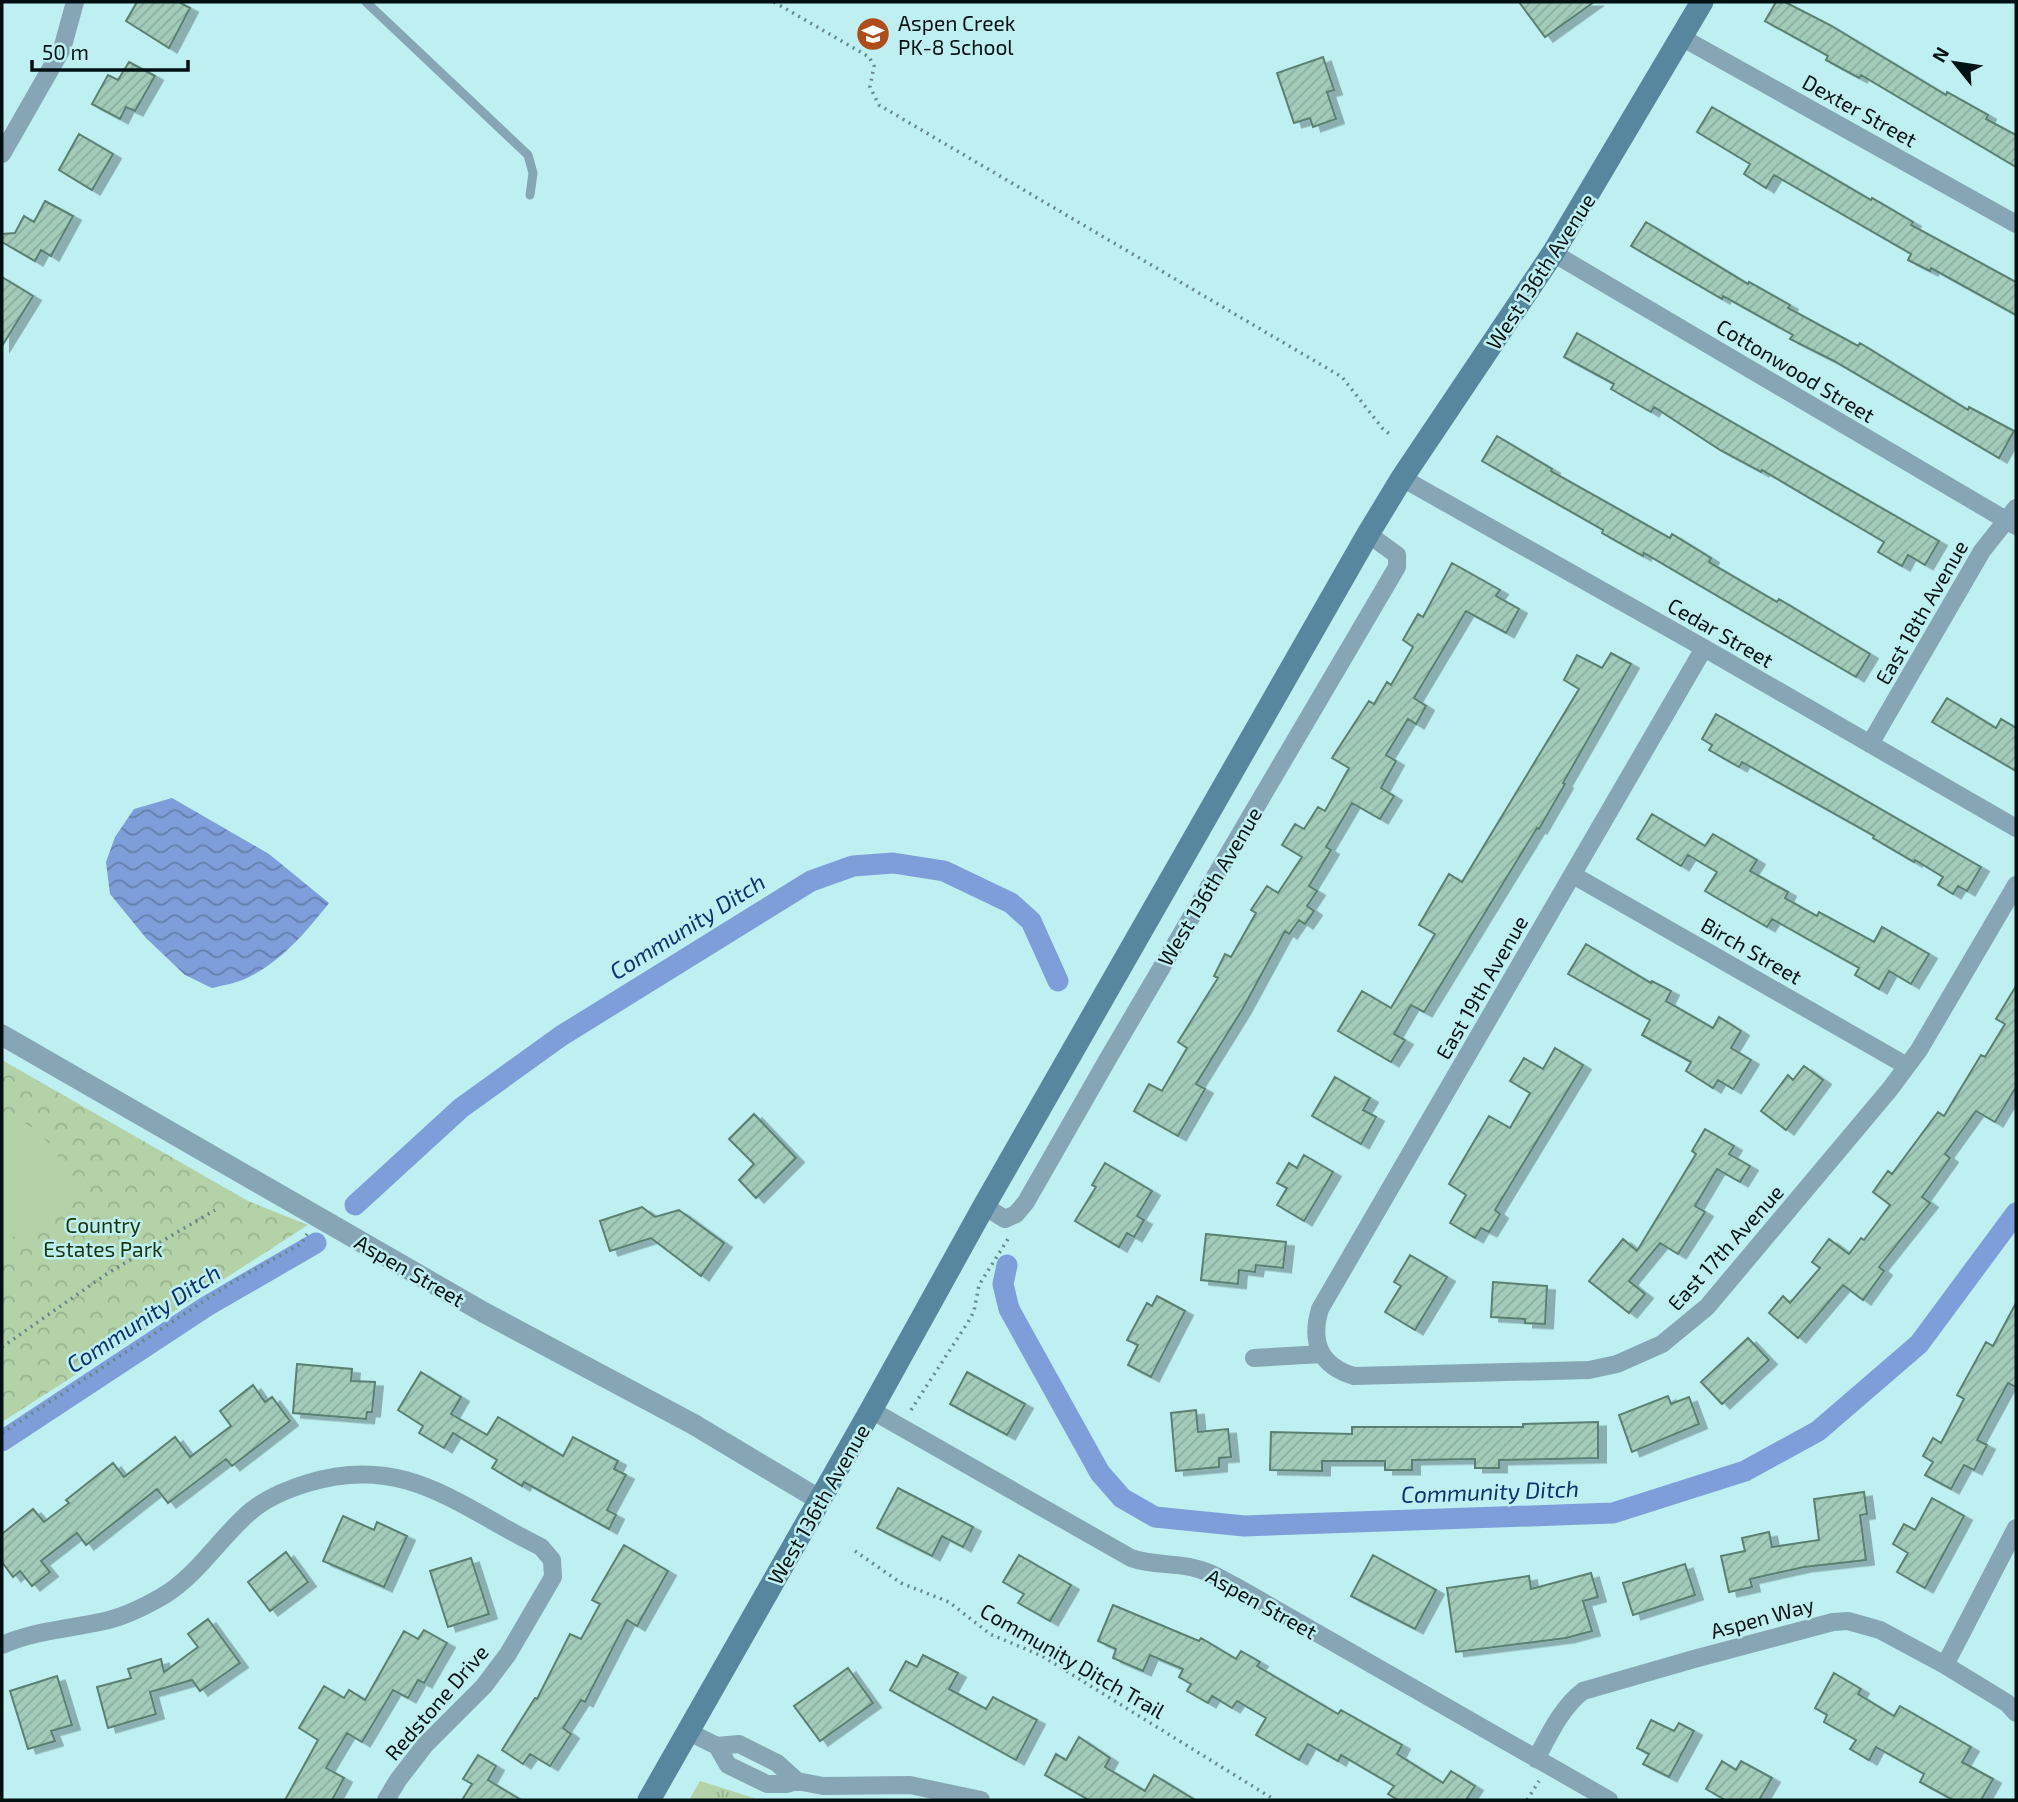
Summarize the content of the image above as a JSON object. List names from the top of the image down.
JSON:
{
  "streets": {
    "main road": ["West 136th Avenue"],
    "street": [
      "Dexter Street",
      "Cottonwood Street",
      "East 18th Avenue",
      "Cedar Street",
      "Birch Street",
      "East 19th Avenue",
      "East 17th Avenue",
      "Aspen Street",
      "Aspen Way",
      "Redstone Drive"
    ],
    "path": ["Community Ditch Trail"]
  },
  "crossings": [
    ["Dexter Street", "West 136th Avenue"],
    ["West 136th Avenue", "Cottonwood Street"],
    ["West 136th Avenue", "Cedar Street"],
    ["West 136th Avenue", "Aspen Street"],
    ["Cottonwood Street", "East 18th Avenue"],
    ["East 18th Avenue", "Cedar Street"],
    ["Cedar Street", "East 19th Avenue"],
    ["Birch Street", "East 19th Avenue"],
    ["Birch Street", "East 17th Avenue"],
    ["East 19th Avenue", "East 17th Avenue"],
    ["Aspen Street", "Aspen Way"]
  ],
  "water": ["Community Ditch"],
  "parks": ["Country Estates Park"],
  "places": {
    "school or university": ["Aspen Creek PK-8 School"]
  },
  "scale_bar": "50 m",
  "north": "top left"
}
